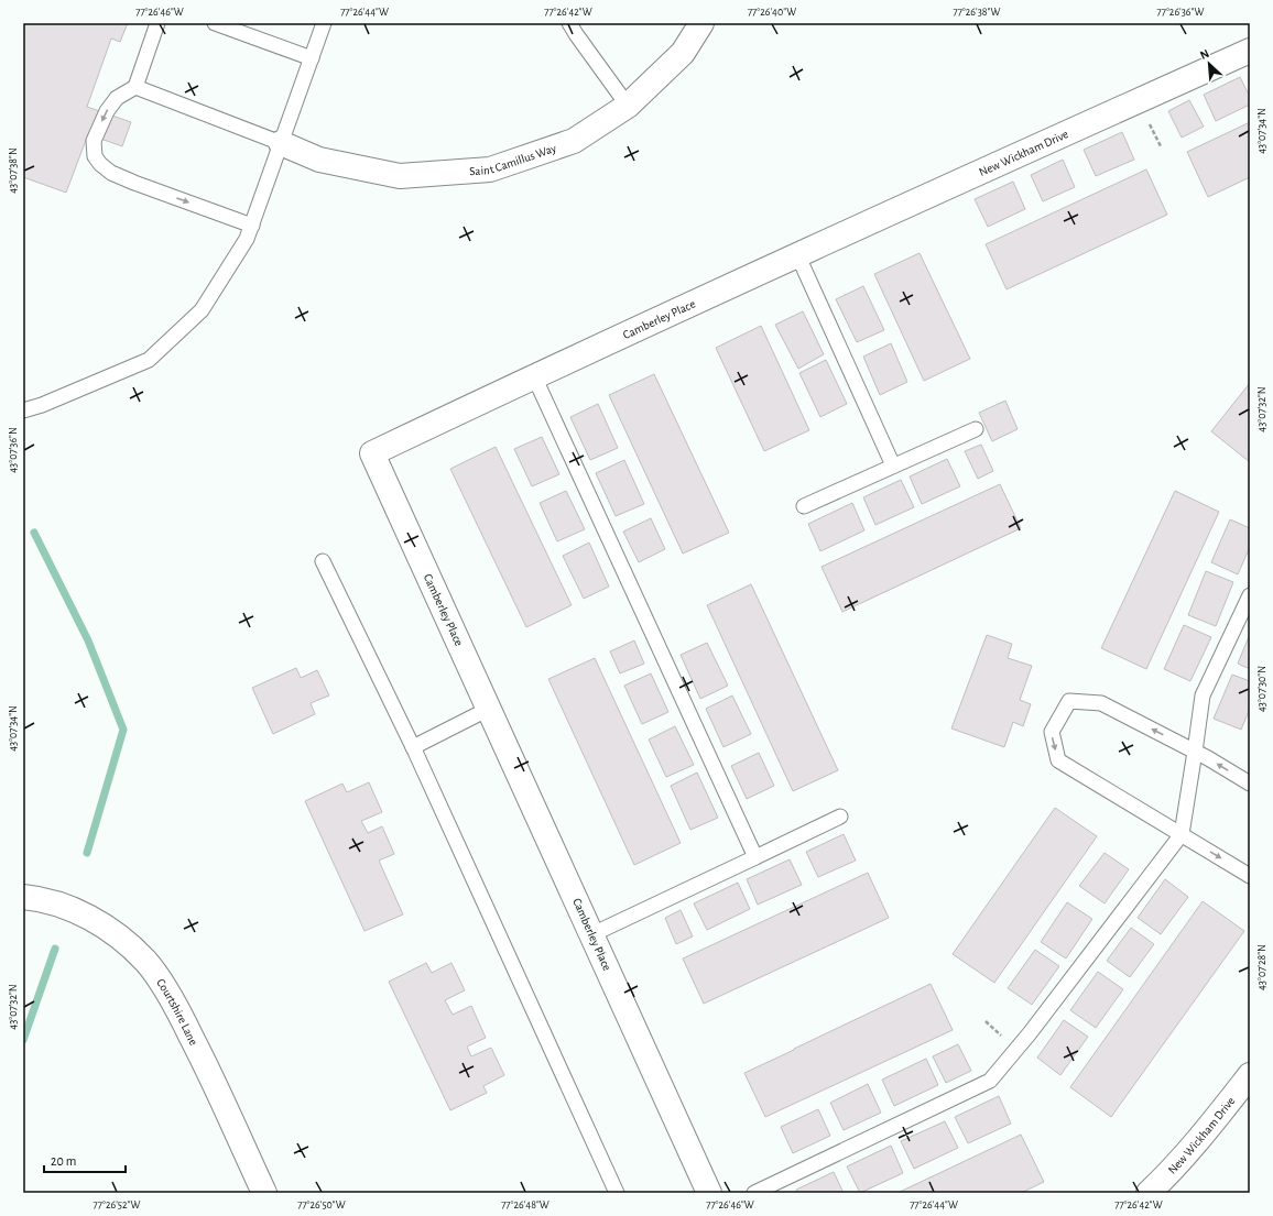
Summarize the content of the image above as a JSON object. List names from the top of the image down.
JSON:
{
  "streets": {
    "street": [
      "New Wickham Drive",
      "Saint Camillus Way",
      "Camberley Place",
      "Courtshire Lane"
    ]
  },
  "crossings": [
    ["New Wickham Drive", "Camberley Place"]
  ],
  "scale_bar": "20 m",
  "north": "top left",
  "coordinates": [
    "77°26'46\"W",
    "77°26'44\"W",
    "77°26'42\"W",
    "77°26'40\"W",
    "77°26'38\"W",
    "77°26'36\"W",
    "43°07'34\"N",
    "43°07'38\"N",
    "43°07'32\"N",
    "43°07'36\"N",
    "43°07'30\"N",
    "43°07'28\"N",
    "77°26'52\"W",
    "77°26'50\"W",
    "77°26'48\"W"
  ]
}
